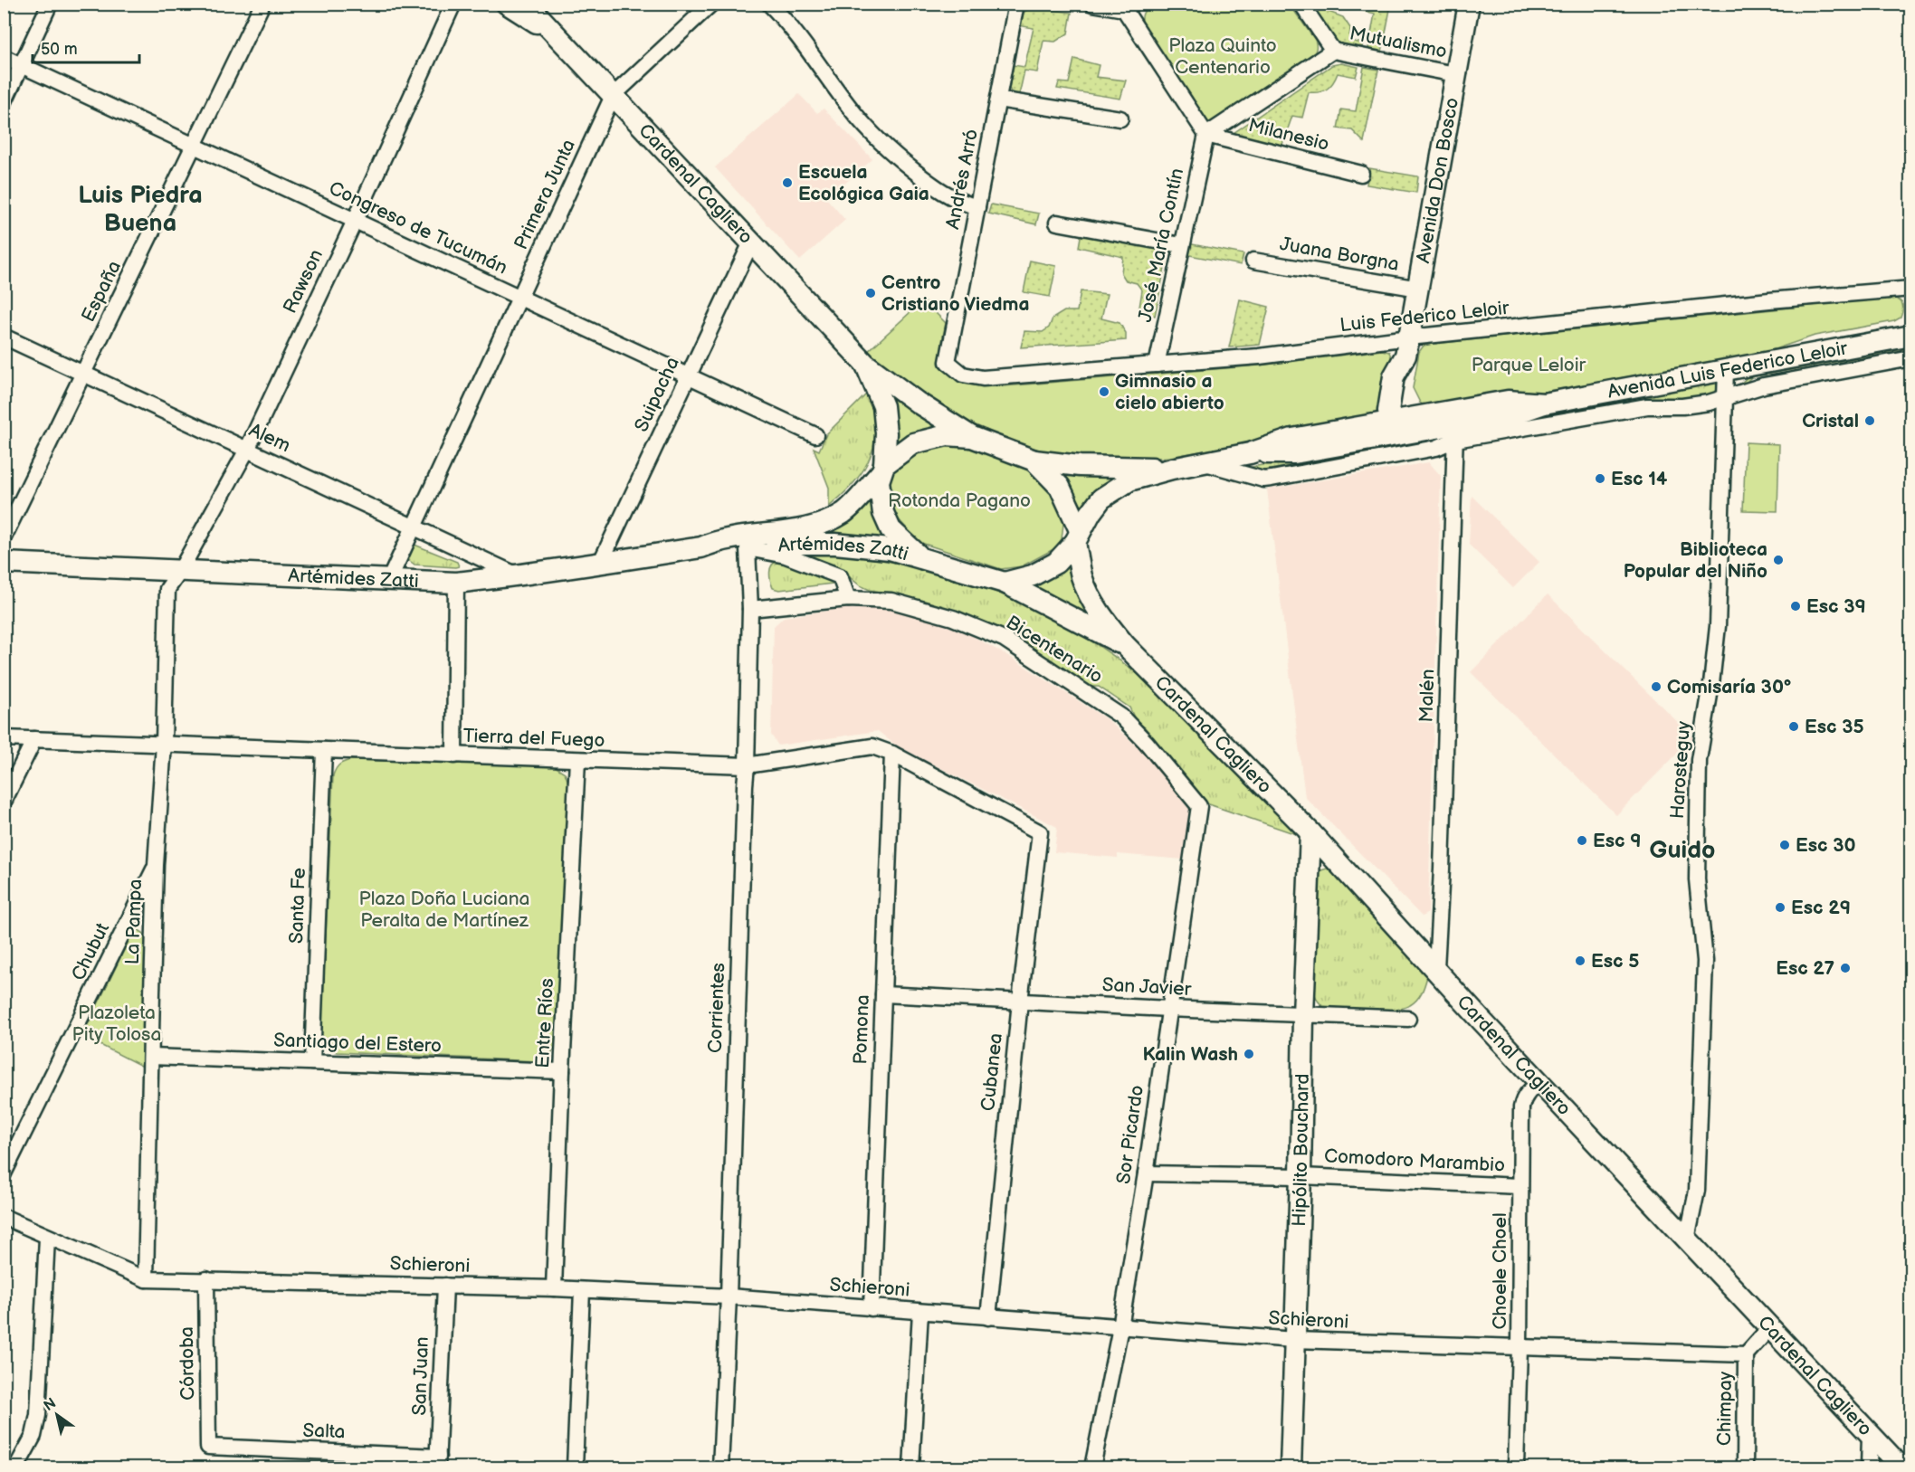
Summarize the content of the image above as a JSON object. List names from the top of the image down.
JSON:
{
  "streets": {
    "main road": [
      "Avenida Don Bosco",
      "Cardenal Cagliero",
      "Avenida Luis Federico Leloir",
      "Artémides Zatti",
      "Hipólito Bouchard"
    ],
    "street": [
      "Mutualismo",
      "Milanesio",
      "Andrés Arró",
      "Primera Junta",
      "Congreso de Tucumán",
      "José María Contín",
      "Juana Borgna",
      "Rawson",
      "España",
      "Luis Federico Leloir",
      "Suipacha",
      "Alem",
      "Bicentenario",
      "Malén",
      "Tierra del Fuego",
      "Harosteguy",
      "Santa Fe",
      "La Pampa",
      "Chubut",
      "San Javier",
      "Corrientes",
      "Entre Ríos",
      "Pomona",
      "Santiago del Estero",
      "Cubanea",
      "Sor Picardo",
      "Comodoro Marambio",
      "Schieroni",
      "Choele Choel",
      "Córdoba",
      "San Juan",
      "Chimpay",
      "Salta"
    ]
  },
  "crossings": [
    ["Mutualismo", "Avenida Don Bosco"],
    ["Milanesio", "José María Contín"],
    ["Andrés Arró", "Luis Federico Leloir"],
    ["Avenida Don Bosco", "Juana Borgna"],
    ["Avenida Don Bosco", "Luis Federico Leloir"],
    ["Avenida Don Bosco", "Avenida Luis Federico Leloir"],
    ["Cardenal Cagliero", "Primera Junta"],
    ["Cardenal Cagliero", "Avenida Luis Federico Leloir"],
    ["Cardenal Cagliero", "Suipacha"],
    ["Cardenal Cagliero", "Artémides Zatti"],
    ["Cardenal Cagliero", "Malén"],
    ["Cardenal Cagliero", "Harosteguy"],
    ["Cardenal Cagliero", "Hipólito Bouchard"],
    ["Cardenal Cagliero", "Choele Choel"],
    ["Cardenal Cagliero", "Chimpay"],
    ["Primera Junta", "Congreso de Tucumán"],
    ["Primera Junta", "Alem"],
    ["Primera Junta", "Artémides Zatti"],
    ["Congreso de Tucumán", "Rawson"],
    ["Congreso de Tucumán", "España"],
    ["Congreso de Tucumán", "Suipacha"],
    ["José María Contín", "Luis Federico Leloir"],
    ["Rawson", "Alem"],
    ["Rawson", "Artémides Zatti"],
    ["Rawson", "La Pampa"],
    ["España", "Alem"],
    ["Avenida Luis Federico Leloir", "Artémides Zatti"],
    ["Avenida Luis Federico Leloir", "Malén"],
    ["Avenida Luis Federico Leloir", "Harosteguy"],
    ["Suipacha", "Artémides Zatti"],
    ["Alem", "Artémides Zatti"],
    ["Artémides Zatti", "La Pampa"],
    ["Artémides Zatti", "Corrientes"],
    ["Bicentenario", "Corrientes"],
    ["Bicentenario", "Sor Picardo"],
    ["Tierra del Fuego", "Santa Fe"],
    ["Tierra del Fuego", "La Pampa"],
    ["Tierra del Fuego", "Corrientes"],
    ["Tierra del Fuego", "Entre Ríos"],
    ["Tierra del Fuego", "Pomona"],
    ["Tierra del Fuego", "Cubanea"],
    ["Santa Fe", "Santiago del Estero"],
    ["La Pampa", "Chubut"],
    ["La Pampa", "Santiago del Estero"],
    ["La Pampa", "Schieroni"],
    ["San Javier", "Pomona"],
    ["San Javier", "Cubanea"],
    ["San Javier", "Sor Picardo"],
    ["San Javier", "Hipólito Bouchard"],
    ["Corrientes", "Schieroni"],
    ["Entre Ríos", "Santiago del Estero"],
    ["Entre Ríos", "Schieroni"],
    ["Pomona", "Schieroni"],
    ["Cubanea", "Schieroni"],
    ["Sor Picardo", "Comodoro Marambio"],
    ["Sor Picardo", "Schieroni"],
    ["Hipólito Bouchard", "Comodoro Marambio"],
    ["Hipólito Bouchard", "Schieroni"],
    ["Comodoro Marambio", "Choele Choel"],
    ["Schieroni", "Choele Choel"],
    ["Schieroni", "Córdoba"],
    ["Schieroni", "San Juan"],
    ["Schieroni", "Chimpay"],
    ["Córdoba", "Salta"],
    ["San Juan", "Salta"]
  ],
  "districts": ["Luis Piedra Buena", "Guido"],
  "parks": [
    "Plaza Quinto Centenario",
    "Parque Leloir",
    "Rotonda Pagano",
    "Plaza Doña Luciana Peralta de Martínez",
    "Plazoleta Pity Tolosa"
  ],
  "places": [
    "Escuela Ecológica Gaia",
    "Centro Cristiano Viedma",
    "Gimnasio a cielo abierto",
    "Cristal",
    "Esc 14",
    "Biblioteca Popular del Niño",
    "Esc 39",
    "Comisaría 30º",
    "Esc 35",
    "Esc 9",
    "Esc 30",
    "Esc 29",
    "Esc 5",
    "Esc 27",
    "Kalin Wash"
  ],
  "scale_bar": "50 m",
  "north": "top left"
}
